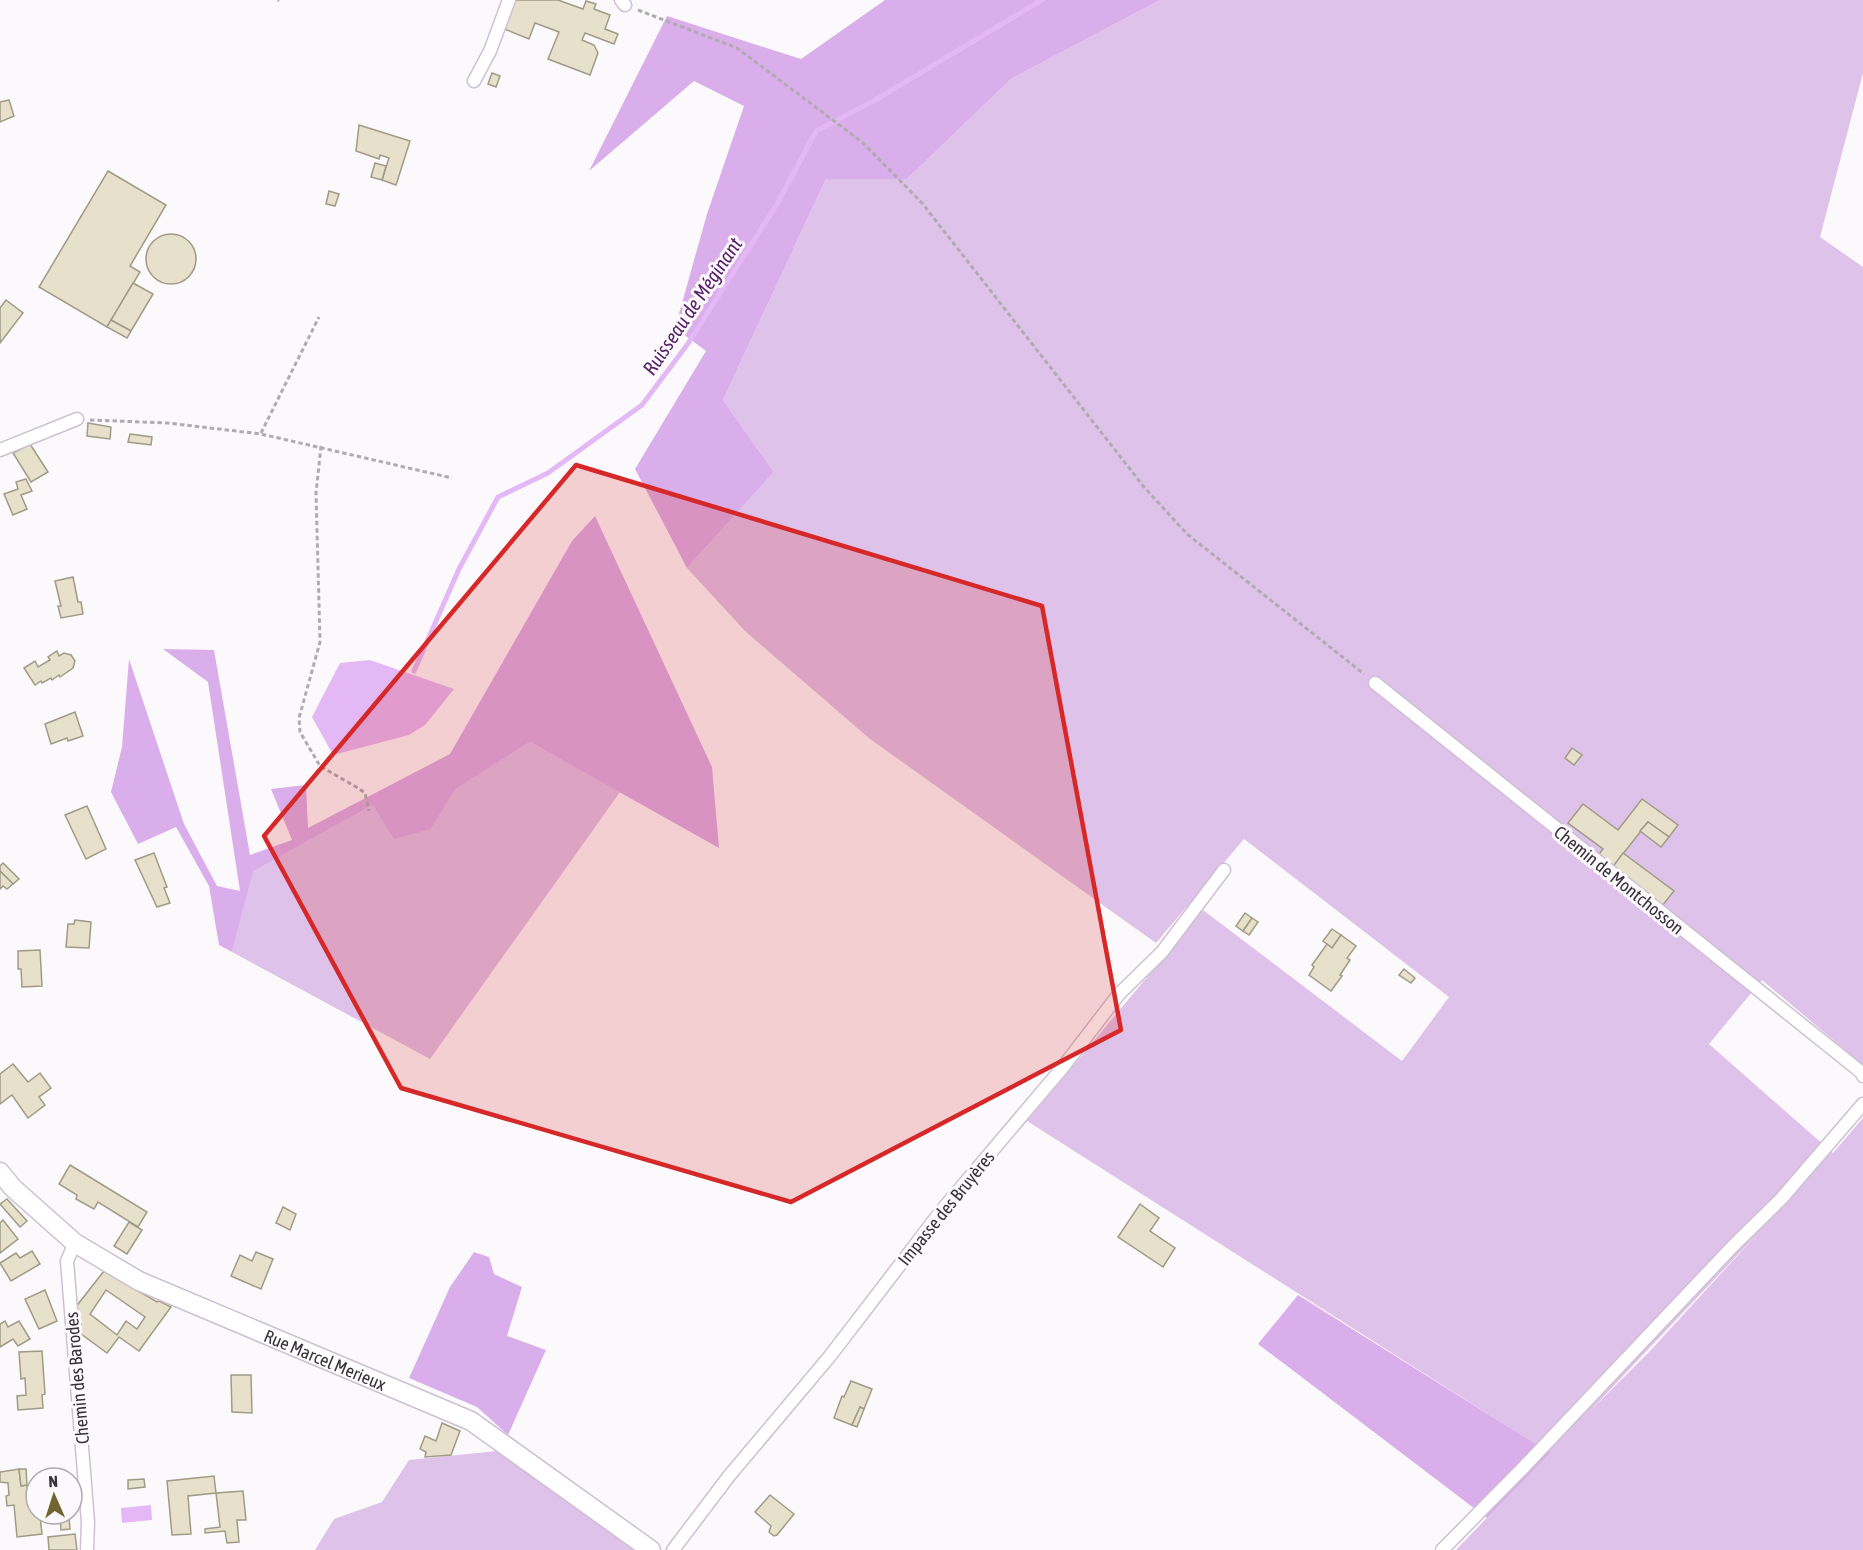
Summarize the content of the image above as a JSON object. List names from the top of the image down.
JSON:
{
  "streets": {
    "main road": ["Rue Marcel Merieux"],
    "street": ["Chemin de Montchosson", "Impasse des Bruyères", "Chemin des Barodes"]
  },
  "crossings": [
    ["Rue Marcel Merieux", "Chemin des Barodes"]
  ],
  "water": ["Ruisseau de Méginant"],
  "north": "top"
}
